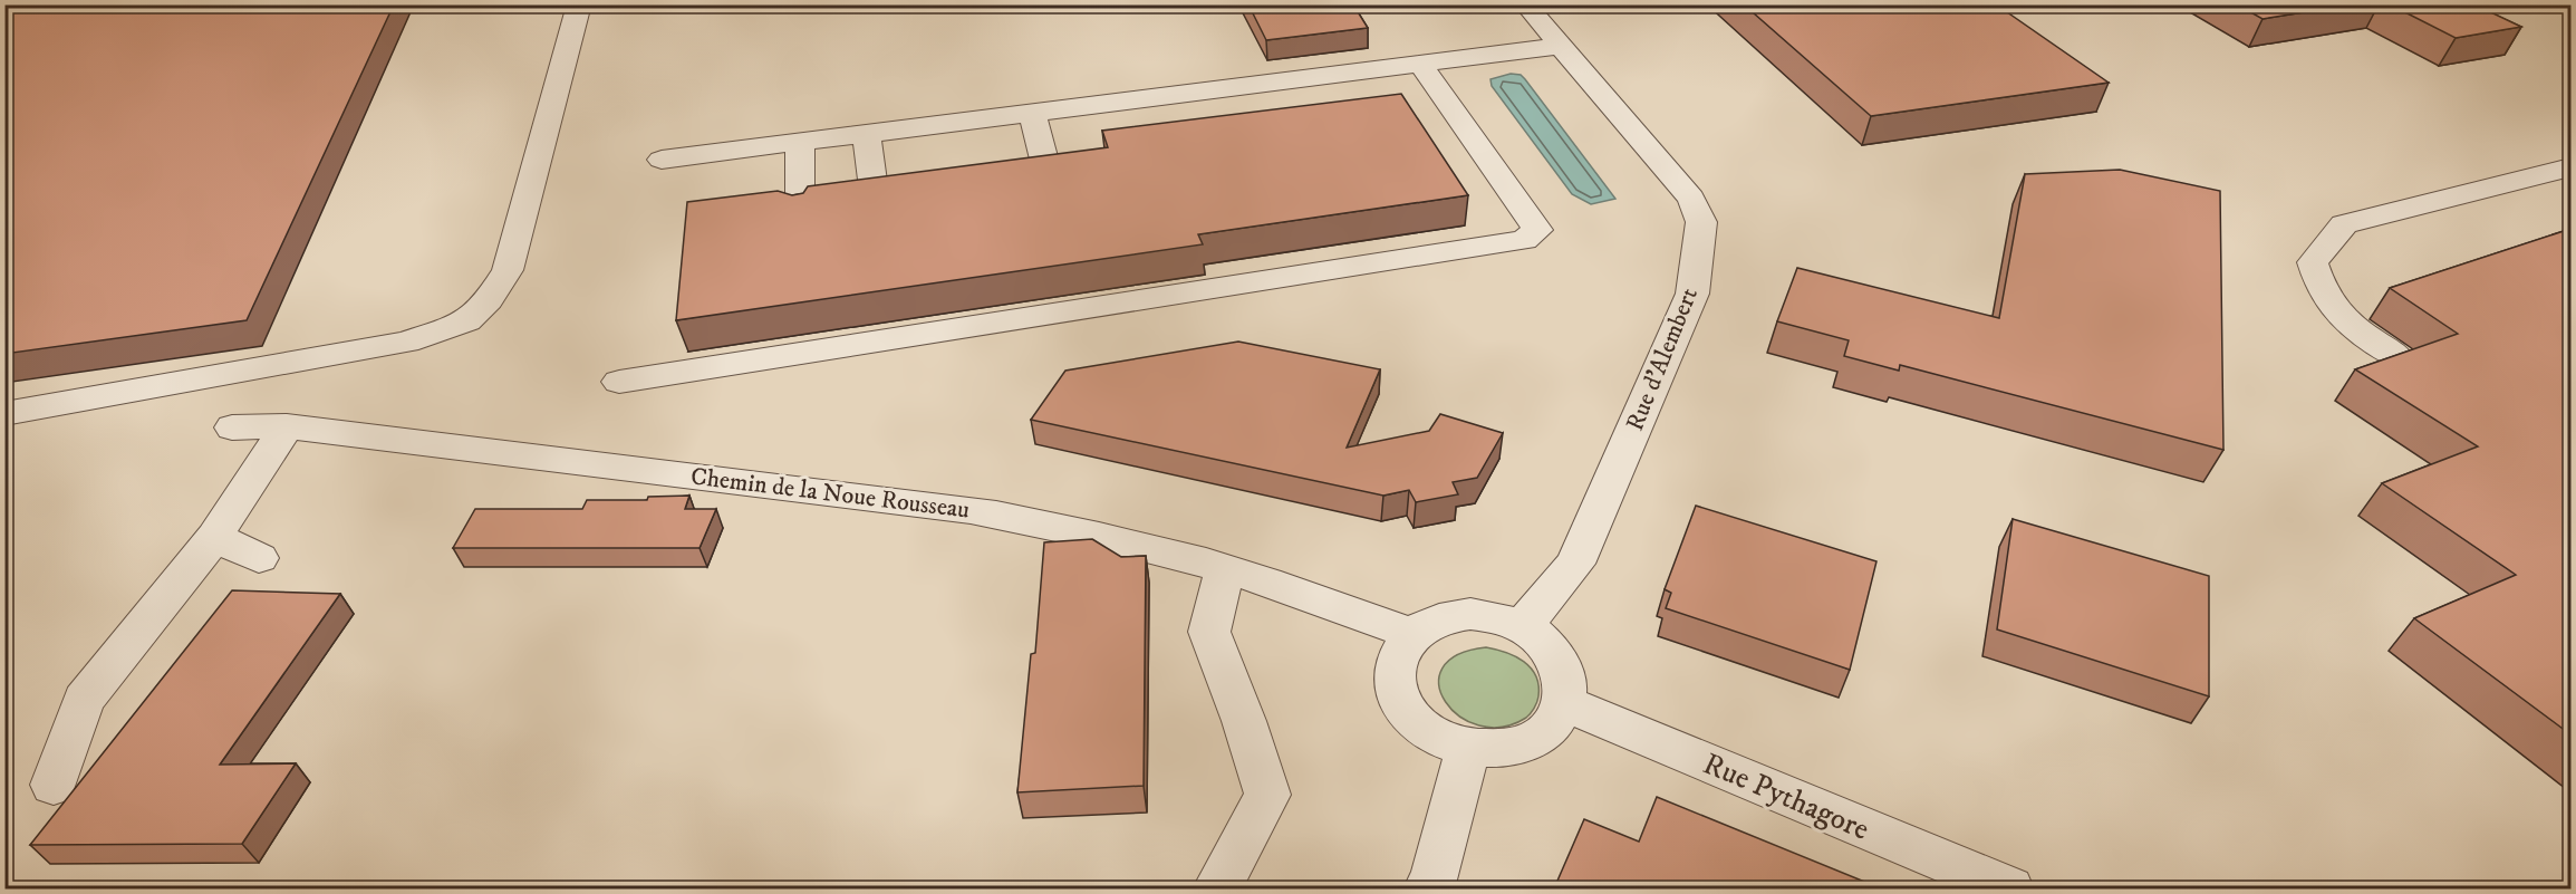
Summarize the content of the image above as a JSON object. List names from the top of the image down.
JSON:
{
  "streets": {
    "street": ["Rue d'Alembert", "Chemin de la Noue Rousseau", "Rue Pythagore"]
  },
  "crossings": [
    ["Rue d'Alembert", "Chemin de la Noue Rousseau"],
    ["Rue d'Alembert", "Rue Pythagore"],
    ["Chemin de la Noue Rousseau", "Rue Pythagore"]
  ]
}
